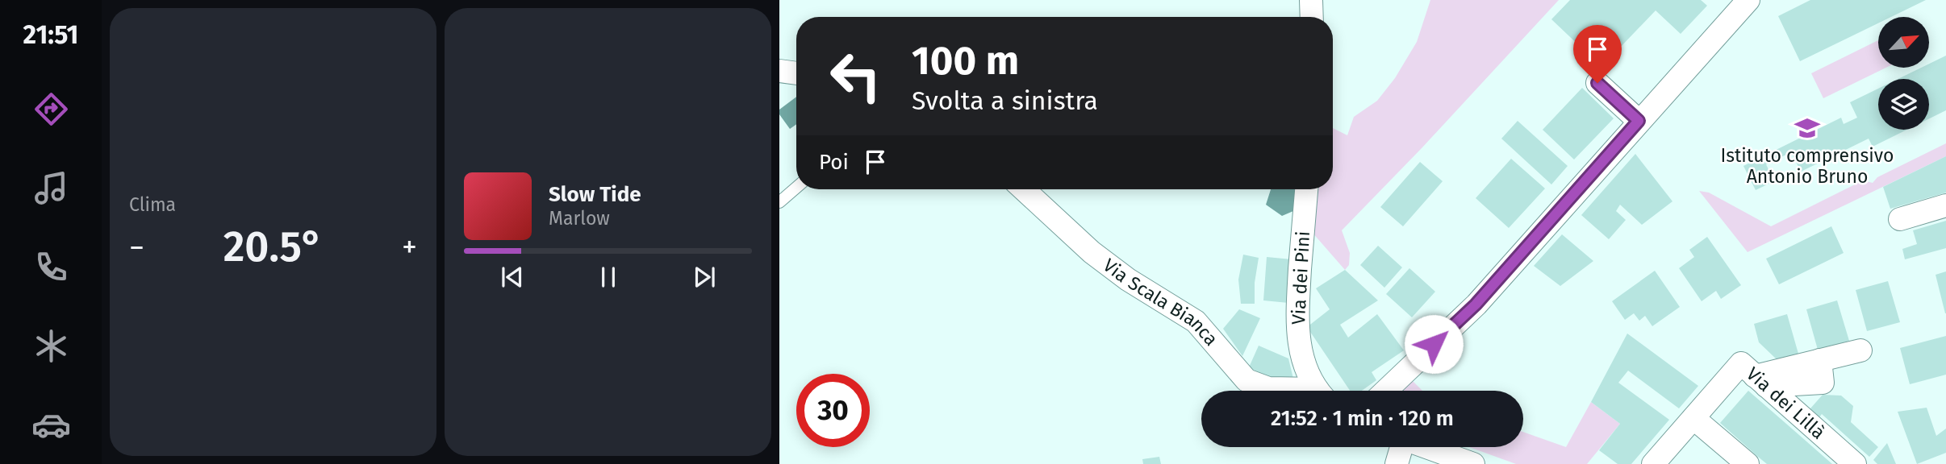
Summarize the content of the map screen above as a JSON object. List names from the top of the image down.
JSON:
{
  "streets": {
    "street": ["Via dei Pini", "Via Scala Bianca", "Via dei Lillà"]
  },
  "places": {
    "school or university": ["Istituto comprensivo Antonio Bruno"]
  },
  "north": "top right",
  "page": {
    "tabs": "21:51",
    "tile": "Clima",
    "turn": ["100 m", "Svolta a sinistra"],
    "then": "Poi",
    "song": ["Slow Tide", "Marlow"],
    "heat": ["−", "20.5°", "+"],
    "limit": "30",
    "trip": "21:52 · 1 min · 120 m"
  }
}
